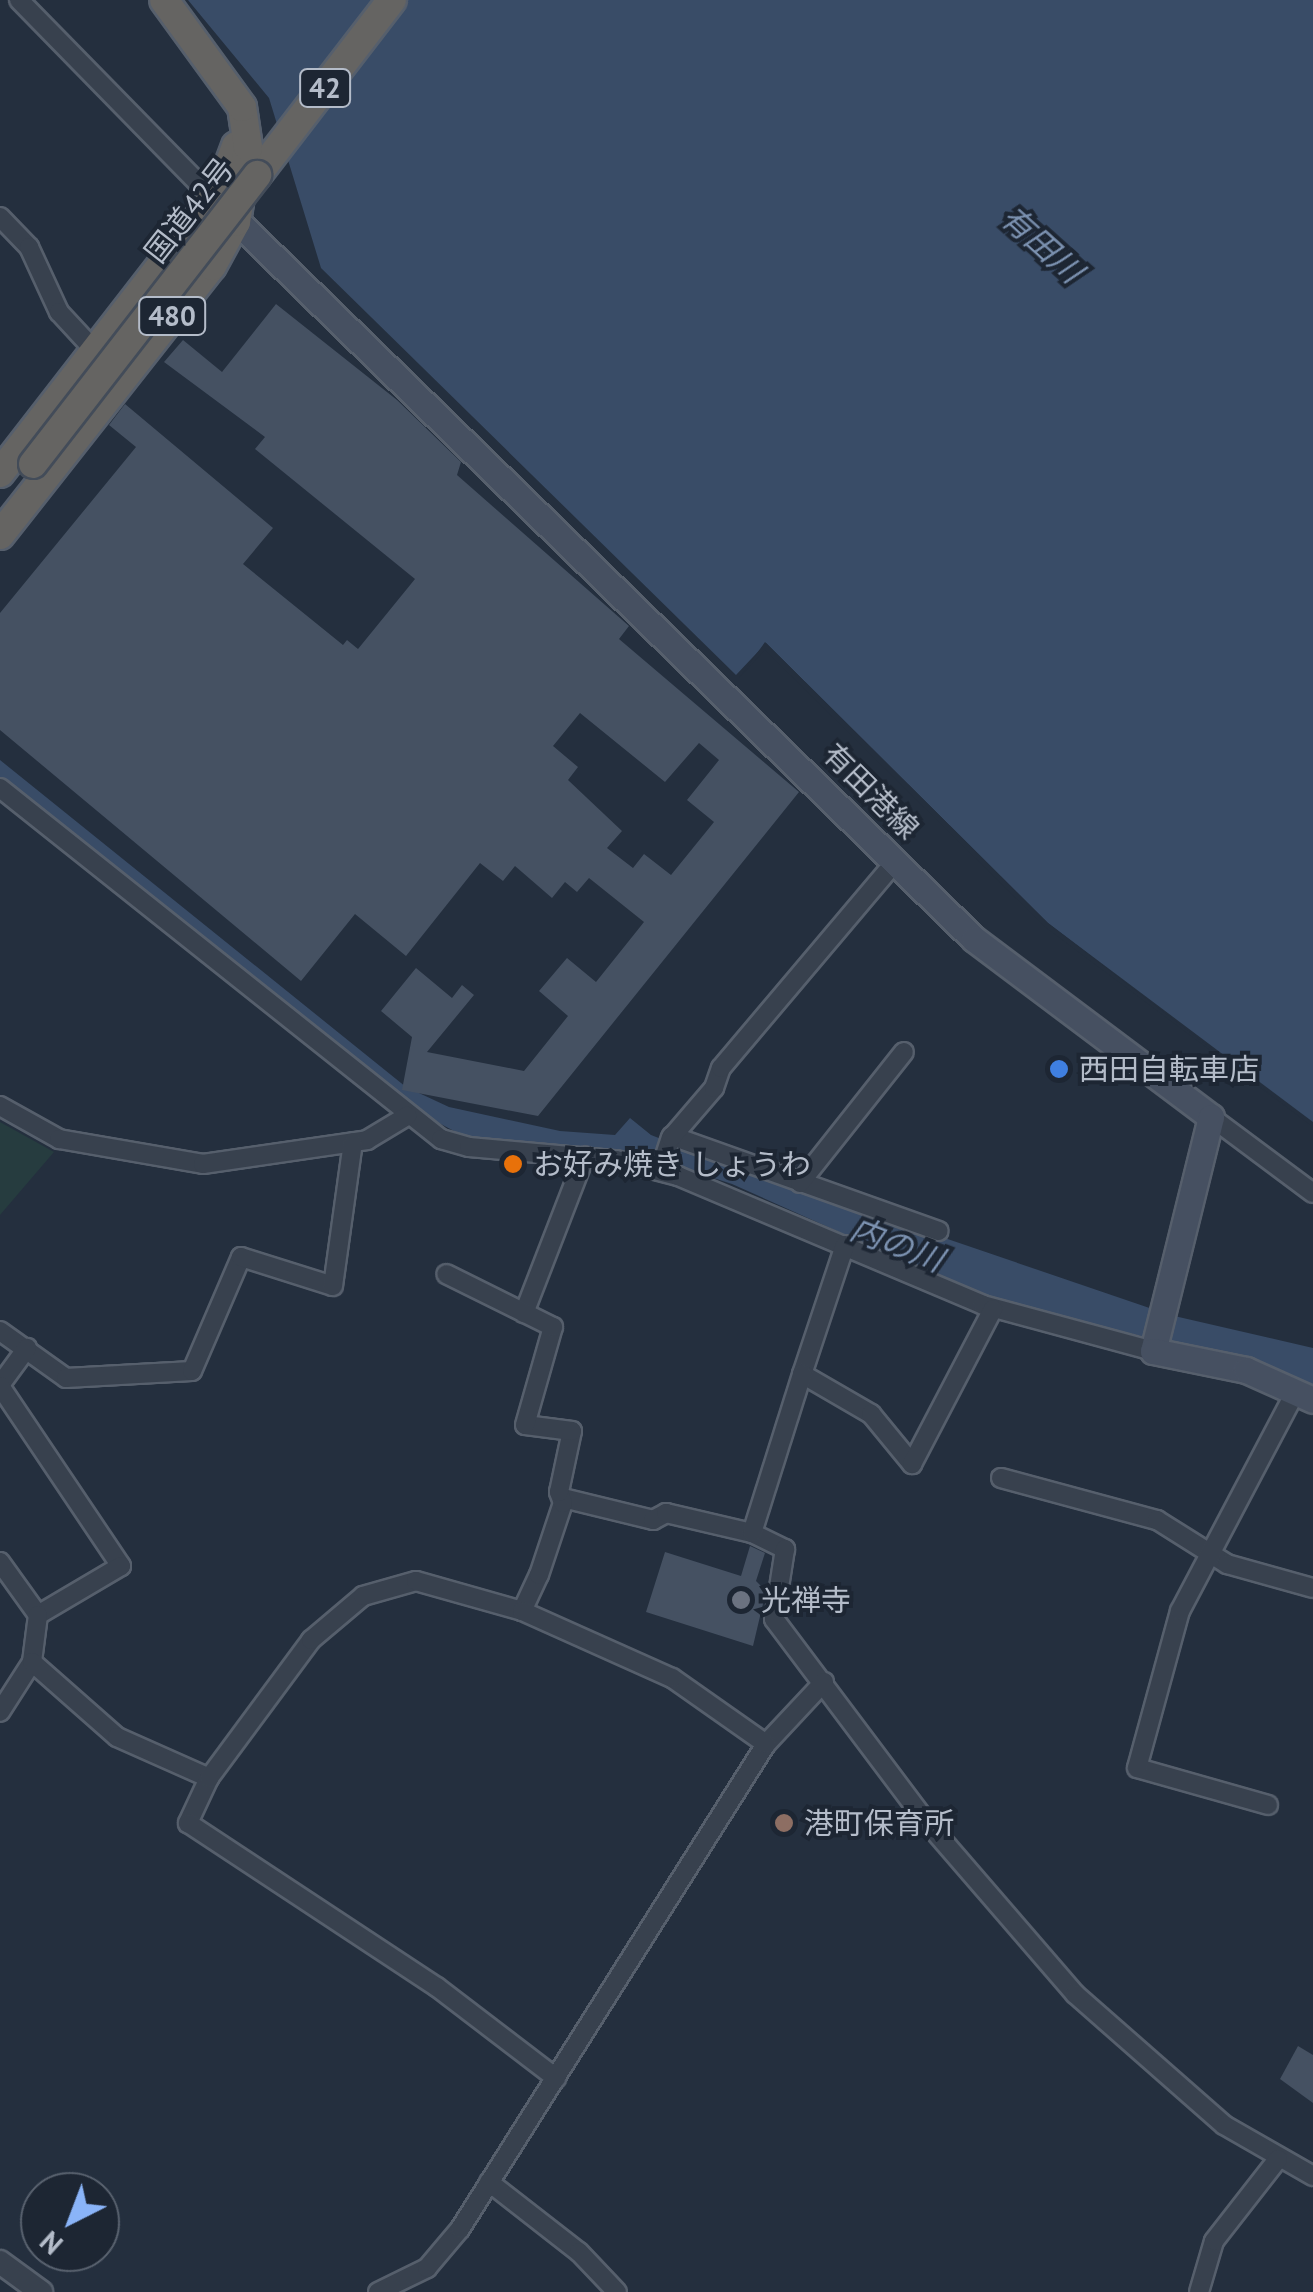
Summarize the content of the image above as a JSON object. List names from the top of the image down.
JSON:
{
  "streets": {
    "highway": ["42", "国道42号", "480"],
    "main road": ["有田港線"]
  },
  "crossings": [
    ["480", "有田港線"]
  ],
  "water": ["有田川", "内の川"],
  "places": [
    "西田自転車店",
    "お好み焼き しょうわ",
    "光禅寺",
    "港町保育所"
  ],
  "north": "bottom left"
}
